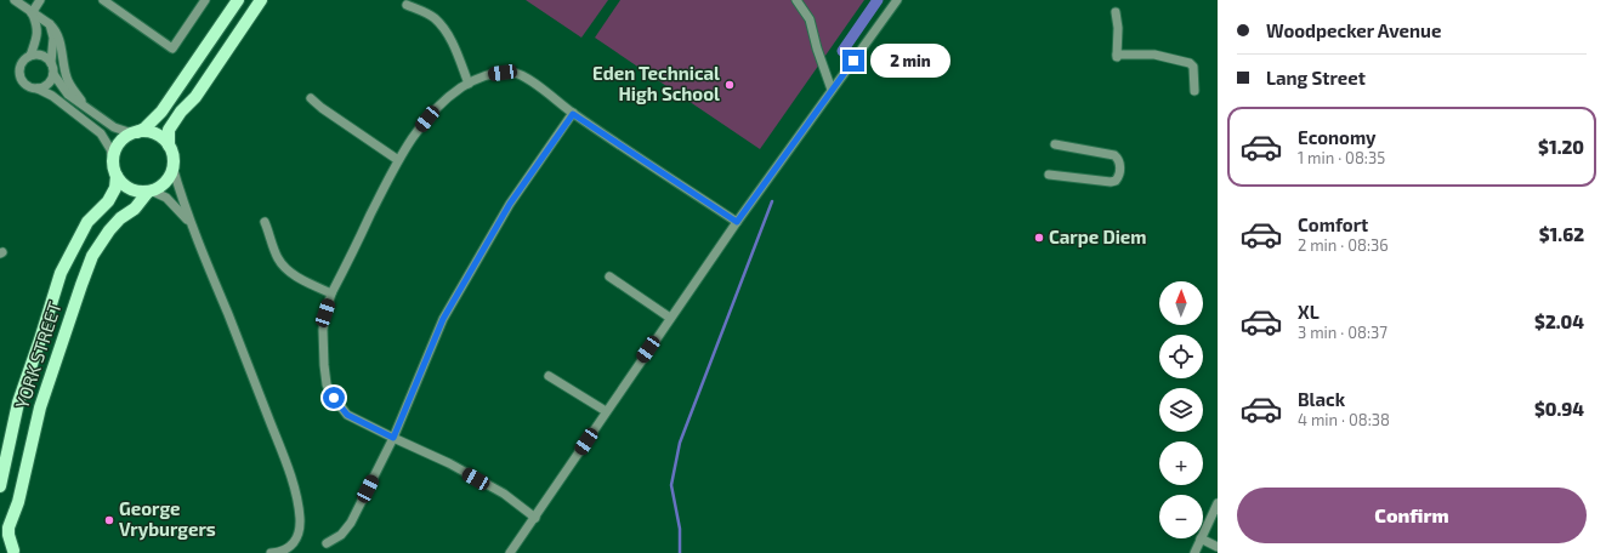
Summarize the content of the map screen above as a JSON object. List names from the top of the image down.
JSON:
{
  "streets": {
    "main road": ["YORK STREET"]
  },
  "places": ["Eden Technical High School", "Carpe Diem", "George Vryburgers"],
  "north": "top",
  "page": {
    "banner": ["Woodpecker Avenue", "Lang Street"],
    "bubble": "2 min",
    "list": [
      {
        "name": "Economy",
        "note": "1 min · 08:35",
        "value": "$1.20"
      },
      {
        "name": "Comfort",
        "note": "2 min · 08:36",
        "value": "$1.62"
      },
      {
        "name": "XL",
        "note": "3 min · 08:37",
        "value": "$2.04"
      },
      {
        "name": "Black",
        "note": "4 min · 08:38",
        "value": "$0.94"
      }
    ],
    "map_buttons": ["+", "−"],
    "buttons": "Confirm"
  }
}
